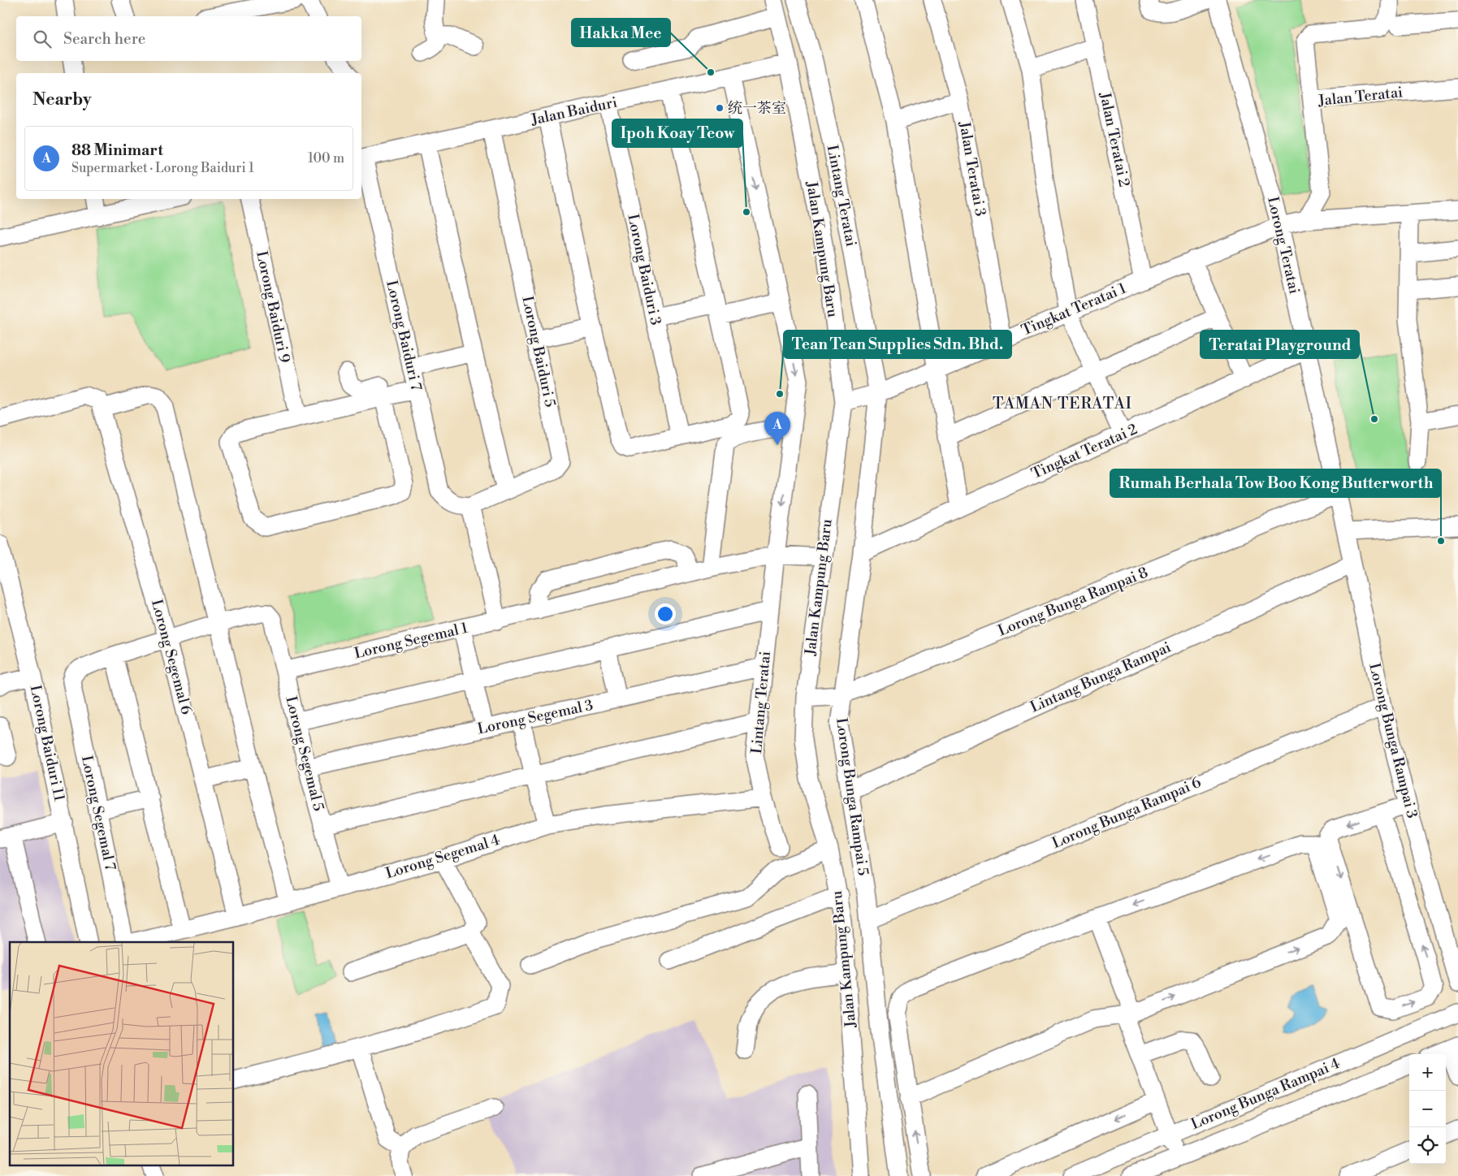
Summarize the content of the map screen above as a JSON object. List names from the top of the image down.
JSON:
{
  "streets": {
    "street": [
      "Jalan Teratai",
      "Jalan Baiduri",
      "Jalan Teratai 2",
      "Jalan Teratai 3",
      "Lintang Teratai",
      "Lorong Teratai",
      "Jalan Kampung Baru",
      "Lorong Baiduri 3",
      "Lorong Baiduri 9",
      "Tingkat Teratai 1",
      "Lorong Baiduri 7",
      "Lorong Baiduri 5",
      "Tingkat Teratai 2",
      "Lorong Bunga Rampai 8",
      "Lorong Segemal 1",
      "Lorong Segemal 6",
      "Lintang Bunga Rampai",
      "Lorong Segemal 3",
      "Lorong Bunga Rampai 3",
      "Lorong Baiduri 11",
      "Lorong Segemal 5",
      "Lorong Bunga Rampai 5",
      "Lorong Segemal 7",
      "Lorong Bunga Rampai 6",
      "Lorong Segemal 4",
      "Lorong Bunga Rampai 4"
    ]
  },
  "crossings": [
    ["Jalan Baiduri", "Lintang Teratai"],
    ["Jalan Baiduri", "Jalan Kampung Baru"],
    ["Jalan Baiduri", "Lorong Baiduri 3"],
    ["Jalan Baiduri", "Lorong Baiduri 7"],
    ["Jalan Baiduri", "Lorong Baiduri 5"],
    ["Jalan Teratai 2", "Tingkat Teratai 1"],
    ["Jalan Teratai 3", "Tingkat Teratai 1"],
    ["Lintang Teratai", "Tingkat Teratai 1"],
    ["Lintang Teratai", "Lorong Segemal 1"],
    ["Lintang Teratai", "Lorong Segemal 3"],
    ["Lintang Teratai", "Lorong Bunga Rampai 5"],
    ["Lintang Teratai", "Lorong Segemal 4"],
    ["Lorong Teratai", "Tingkat Teratai 1"],
    ["Lorong Teratai", "Tingkat Teratai 2"],
    ["Lorong Teratai", "Lorong Bunga Rampai 8"],
    ["Lorong Teratai", "Lorong Bunga Rampai 3"],
    ["Jalan Kampung Baru", "Tingkat Teratai 1"],
    ["Jalan Kampung Baru", "Lorong Bunga Rampai 8"],
    ["Jalan Kampung Baru", "Lorong Segemal 1"],
    ["Tingkat Teratai 1", "Lorong Bunga Rampai 5"],
    ["Lorong Baiduri 7", "Lorong Baiduri 5"],
    ["Tingkat Teratai 2", "Lorong Bunga Rampai 5"],
    ["Lorong Bunga Rampai 8", "Lorong Bunga Rampai 3"],
    ["Lorong Bunga Rampai 8", "Lorong Bunga Rampai 5"],
    ["Lorong Segemal 1", "Lorong Segemal 5"],
    ["Lorong Segemal 6", "Lorong Segemal 4"],
    ["Lintang Bunga Rampai", "Lorong Bunga Rampai 3"],
    ["Lintang Bunga Rampai", "Lorong Bunga Rampai 5"],
    ["Lorong Segemal 3", "Lorong Segemal 5"],
    ["Lorong Bunga Rampai 3", "Lorong Bunga Rampai 6"],
    ["Lorong Segemal 5", "Lorong Segemal 4"],
    ["Lorong Bunga Rampai 5", "Lorong Bunga Rampai 6"]
  ],
  "districts": ["TAMAN TERATAI"],
  "places": [
    "Hakka Mee",
    "统一茶室",
    "Ipoh Koay Teow",
    "Tean Tean Supplies Sdn. Bhd.",
    "Teratai Playground",
    "Rumah Berhala Tow Boo Kong Butterworth"
  ],
  "page": {
    "search": "Search here",
    "heading": "Nearby",
    "list": [
      {
        "mark": "A",
        "name": "88 Minimart",
        "note": "Supermarket · Lorong Baiduri 1",
        "value": "100 m"
      }
    ],
    "pins": "A",
    "map_buttons": ["+", "−"]
  }
}
